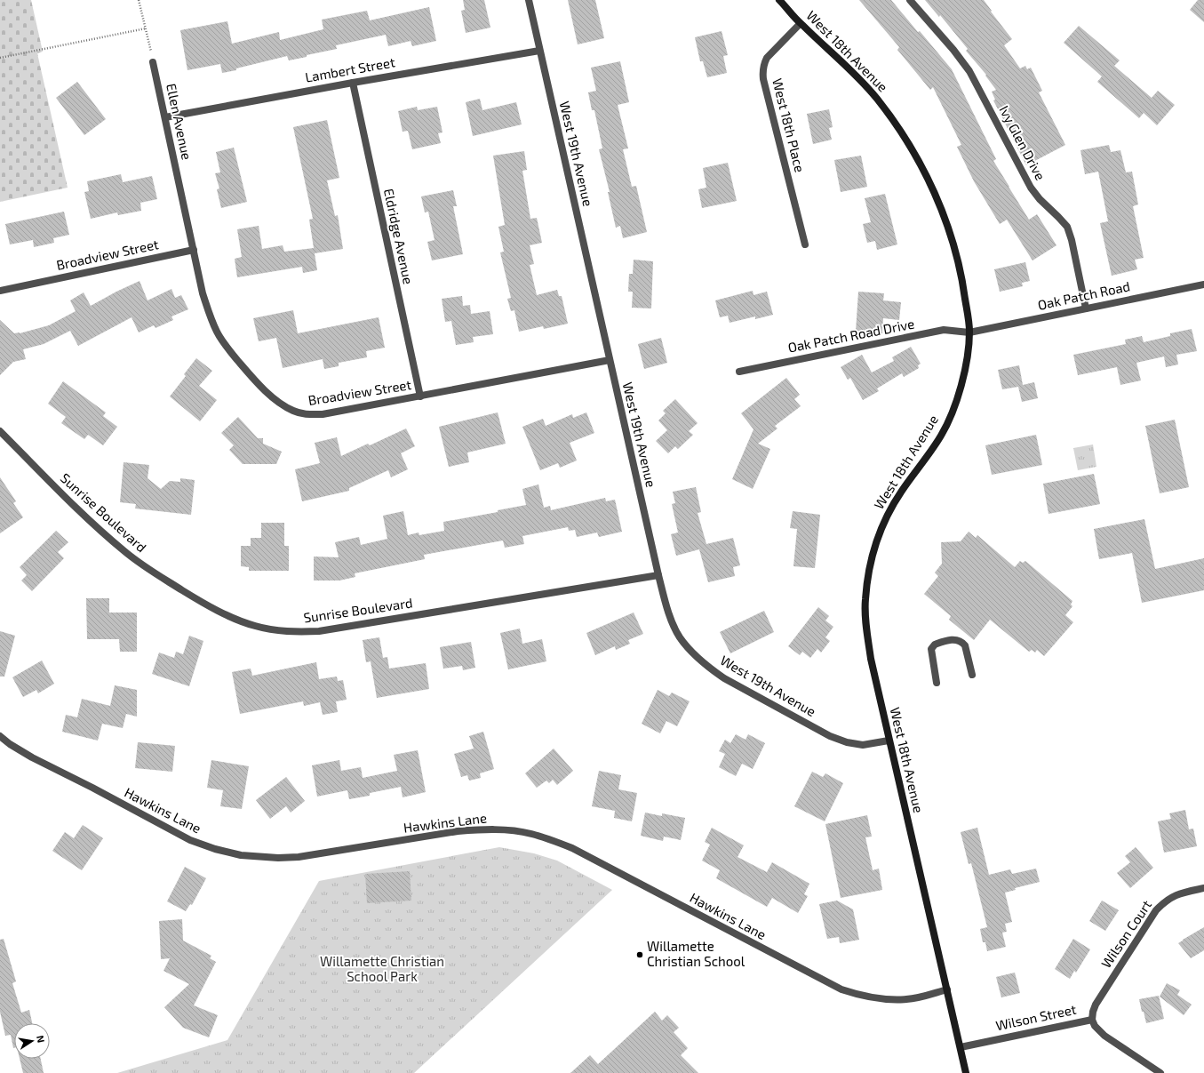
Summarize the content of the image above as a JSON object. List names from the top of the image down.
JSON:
{
  "streets": {
    "main road": ["West 18th Avenue"],
    "street": [
      "Lambert Street",
      "Ellen Avenue",
      "West 18th Place",
      "Ivy Glen Drive",
      "West 19th Avenue",
      "Eldridge Avenue",
      "Broadview Street",
      "Oak Patch Road",
      "Oak Patch Road Drive",
      "Sunrise Boulevard",
      "Hawkins Lane",
      "Wilson Court",
      "Wilson Street"
    ]
  },
  "crossings": [
    ["West 18th Avenue", "West 18th Place"],
    ["West 18th Avenue", "West 19th Avenue"],
    ["West 18th Avenue", "Oak Patch Road"],
    ["West 18th Avenue", "Oak Patch Road Drive"],
    ["West 18th Avenue", "Hawkins Lane"],
    ["West 18th Avenue", "Wilson Street"],
    ["Lambert Street", "Ellen Avenue"],
    ["Lambert Street", "West 19th Avenue"],
    ["Lambert Street", "Eldridge Avenue"],
    ["Ellen Avenue", "Broadview Street"],
    ["Ivy Glen Drive", "Oak Patch Road"],
    ["West 19th Avenue", "Broadview Street"],
    ["West 19th Avenue", "Sunrise Boulevard"],
    ["Eldridge Avenue", "Broadview Street"],
    ["Oak Patch Road", "Oak Patch Road Drive"],
    ["Wilson Court", "Wilson Street"]
  ],
  "parks": ["Willamette Christian School Park"],
  "places": ["Willamette Christian School"],
  "north": "right"
}
